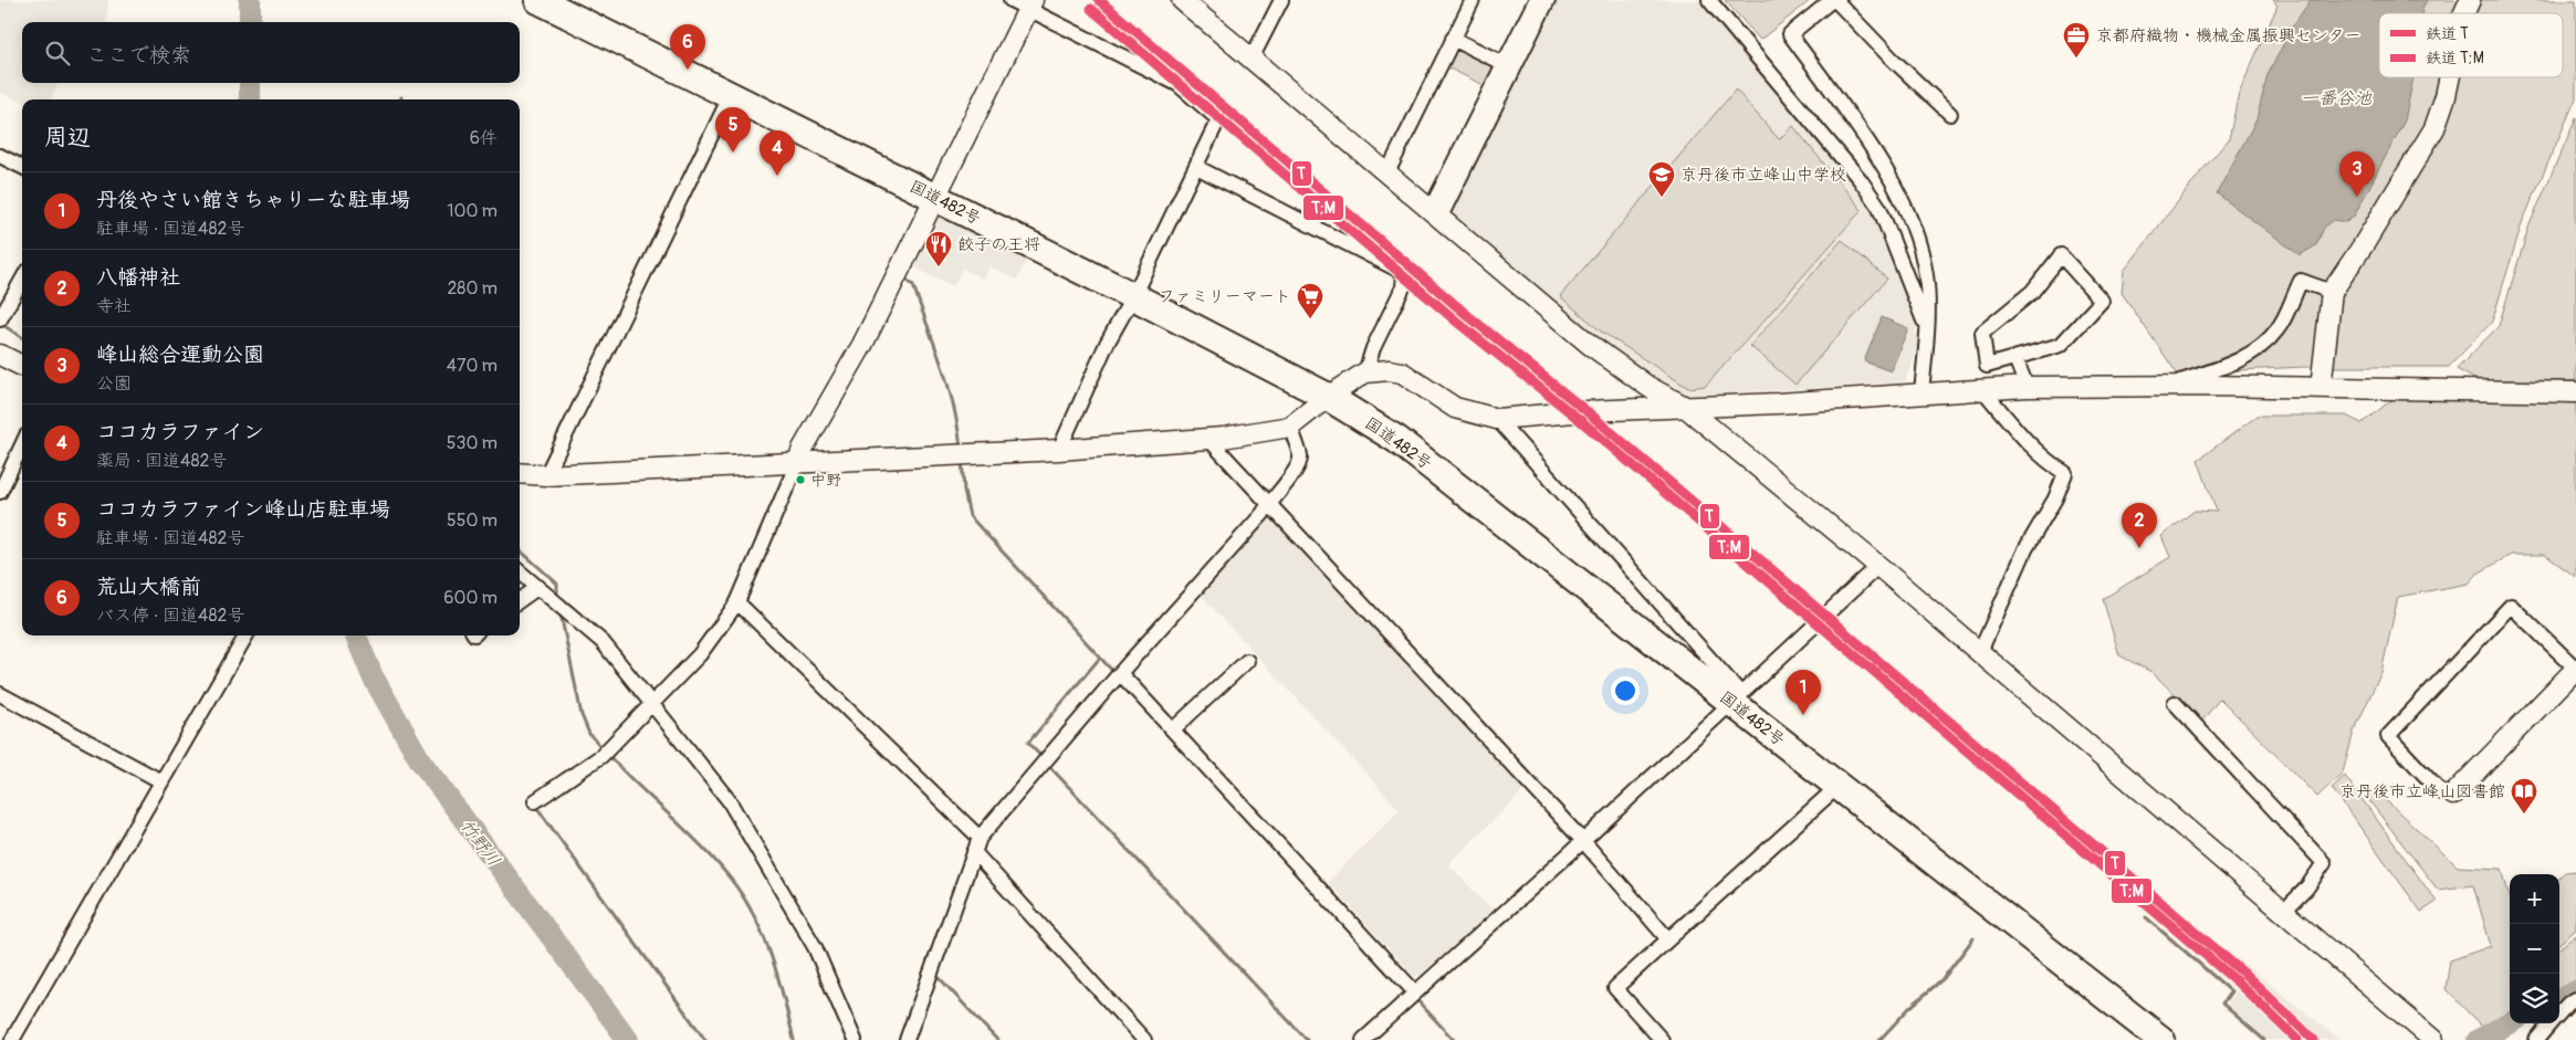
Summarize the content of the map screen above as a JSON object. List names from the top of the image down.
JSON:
{
  "streets": {
    "highway": ["国道482号"]
  },
  "water": ["一番谷池", "竹野川"],
  "places": {
    "office": ["京都府織物・機械金属振興センター"],
    "school or university": ["京丹後市立峰山中学校"],
    "restaurant": ["餃子の王将"],
    "supermarket": ["ファミリーマート"],
    "other": ["中野"],
    "library": ["京丹後市立峰山図書館"]
  },
  "lines": ["rail line T", "rail line T;M"],
  "legend": ["鉄道 T", "鉄道 T;M"],
  "page": {
    "search": "ここで検索",
    "pins": [
      "6",
      "5",
      "4",
      "3",
      "2",
      "1"
    ],
    "heading": ["周辺", "6件"],
    "list": [
      {
        "mark": "1",
        "name": "丹後やさい館きちゃりーな駐車場",
        "note": "駐車場 · 国道482号",
        "value": "100 m"
      },
      {
        "mark": "2",
        "name": "八幡神社",
        "note": "寺社",
        "value": "280 m"
      },
      {
        "mark": "3",
        "name": "峰山総合運動公園",
        "note": "公園",
        "value": "470 m"
      },
      {
        "mark": "4",
        "name": "ココカラファイン",
        "note": "薬局 · 国道482号",
        "value": "530 m"
      },
      {
        "mark": "5",
        "name": "ココカラファイン峰山店駐車場",
        "note": "駐車場 · 国道482号",
        "value": "550 m"
      },
      {
        "mark": "6",
        "name": "荒山大橋前",
        "note": "バス停 · 国道482号",
        "value": "600 m"
      }
    ],
    "map_buttons": ["+", "−"]
  }
}
